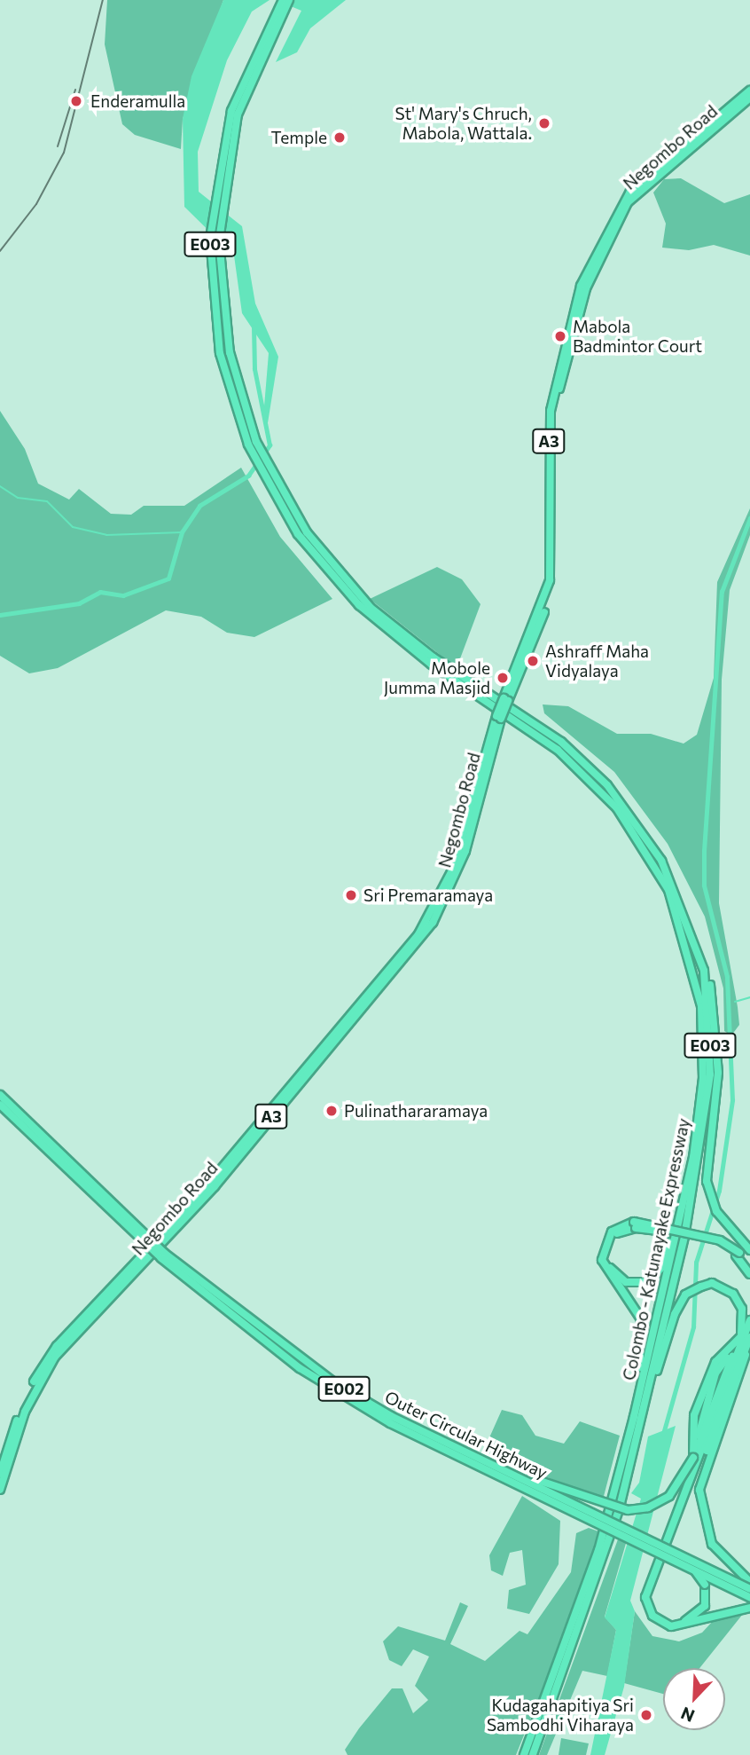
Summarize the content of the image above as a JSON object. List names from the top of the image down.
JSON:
{
  "streets": {
    "highway": [
      "Negombo Road",
      "E003",
      "A3",
      "Colombo - Katunayake Expressway",
      "E002",
      "Outer Circular Highway"
    ]
  },
  "places": [
    "Enderamulla",
    "St' Mary's Chruch, Mabola, Wattala.",
    "Temple",
    "Mabola Badmintor Court",
    "Ashraff Maha Vidyalaya",
    "Mobole Jumma Masjid",
    "Sri Premaramaya",
    "Pulinathararamaya",
    "Kudagahapitiya Sri Sambodhi Viharaya"
  ],
  "north": "bottom left"
}
